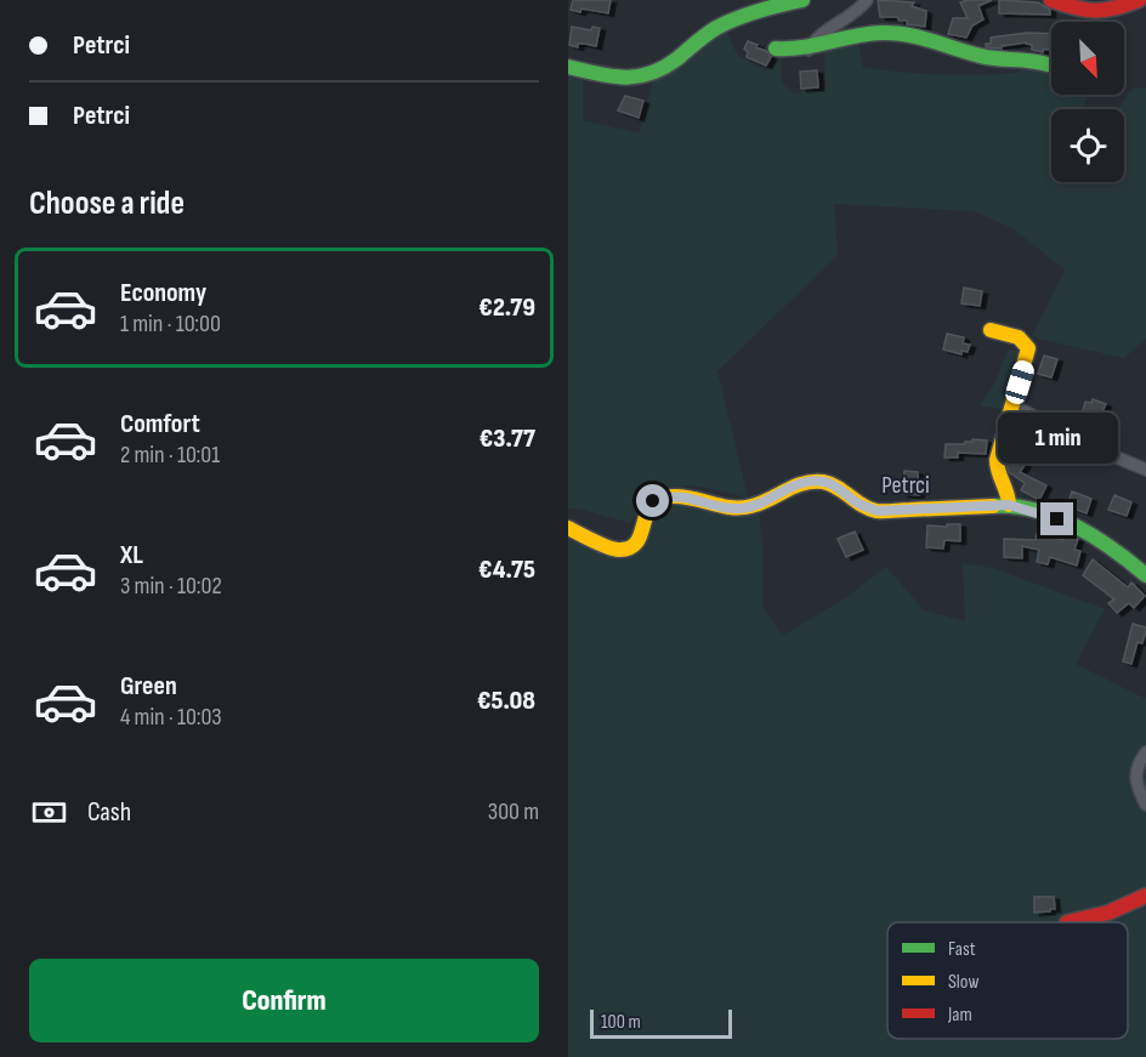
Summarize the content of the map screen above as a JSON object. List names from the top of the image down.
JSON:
{
  "streets": {
    "street": ["Petrci"]
  },
  "legend": ["Fast", "Slow", "Jam"],
  "scale_bar": "100 m",
  "north": "bottom right",
  "page": {
    "banner": ["Petrci", "Petrci"],
    "heading": "Choose a ride",
    "list": [
      {
        "name": "Economy",
        "note": "1 min · 10:00",
        "value": "€2.79"
      },
      {
        "name": "Comfort",
        "note": "2 min · 10:01",
        "value": "€3.77"
      },
      {
        "name": "XL",
        "note": "3 min · 10:02",
        "value": "€4.75"
      },
      {
        "name": "Green",
        "note": "4 min · 10:03",
        "value": "€5.08"
      }
    ],
    "bubble": "1 min",
    "pay": ["Cash", "300 m"],
    "buttons": "Confirm",
    "scale": "100 m"
  }
}
